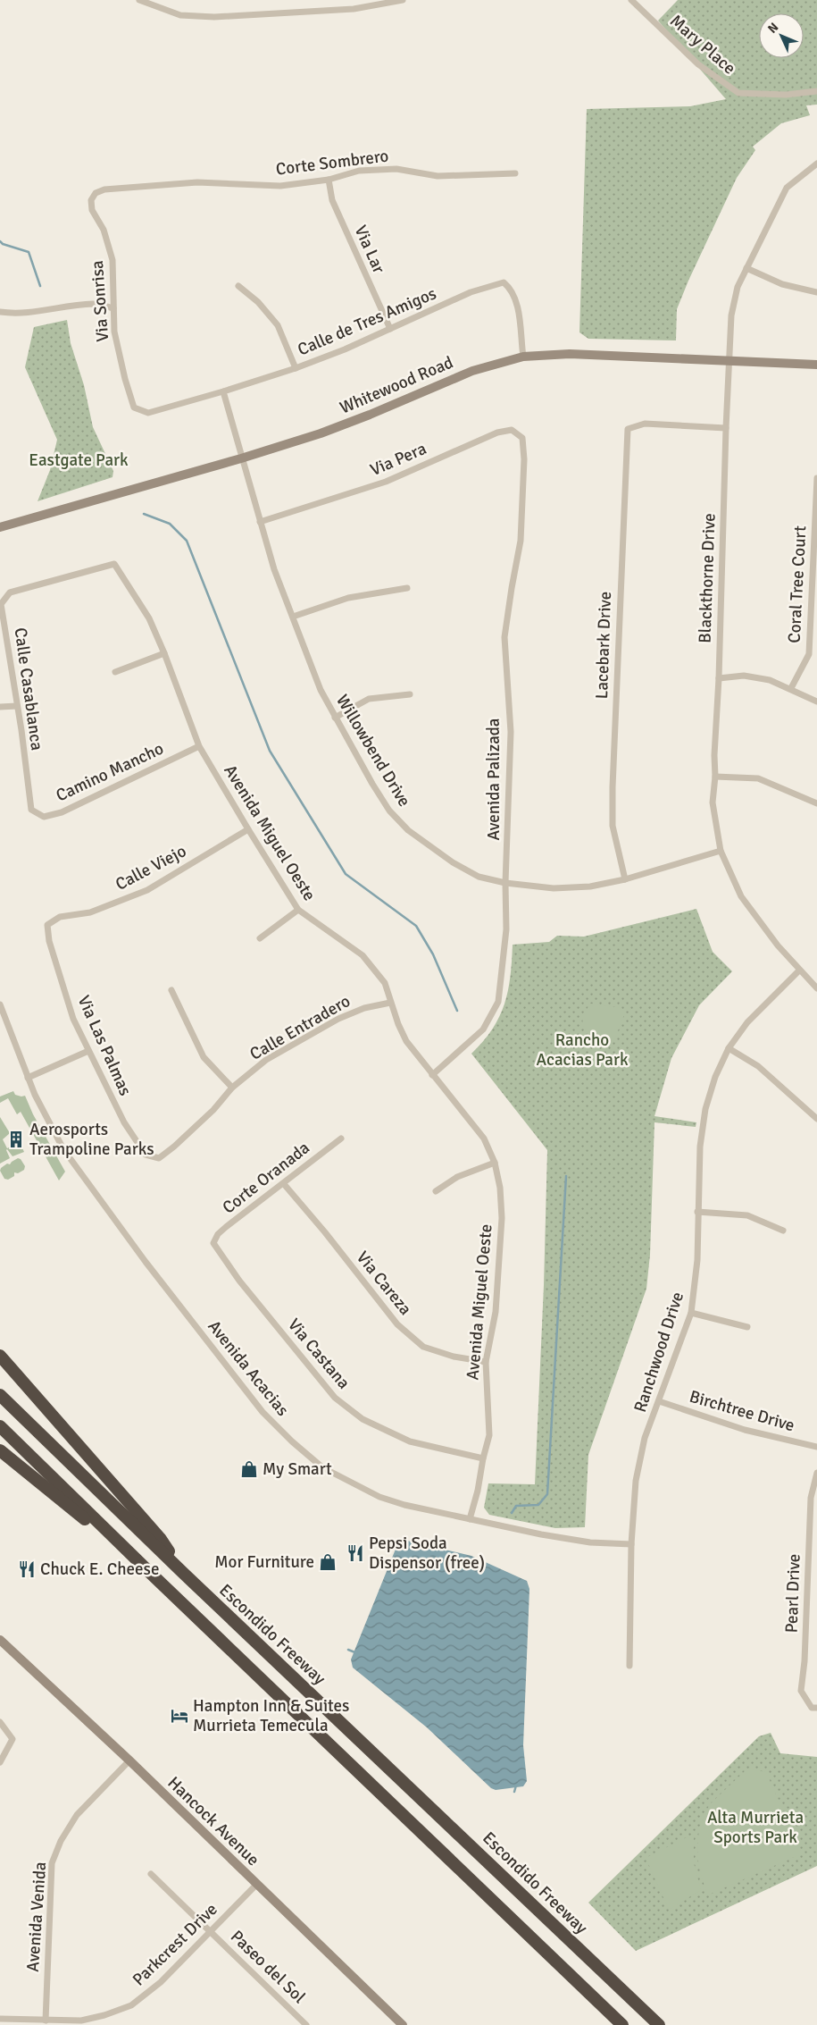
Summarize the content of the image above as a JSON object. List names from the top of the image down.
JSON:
{
  "streets": {
    "highway": ["Escondido Freeway"],
    "main road": ["Whitewood Road", "Hancock Avenue"],
    "street": [
      "Mary Place",
      "Corte Sombrero",
      "Via Lar",
      "Via Sonrisa",
      "Calle de Tres Amigos",
      "Via Pera",
      "Blackthorne Drive",
      "Coral Tree Court",
      "Lacebark Drive",
      "Calle Casablanca",
      "Willowbend Drive",
      "Camino Mancho",
      "Avenida Palizada",
      "Avenida Miguel Oeste",
      "Calle Viejo",
      "Calle Entradero",
      "Via Las Palmas",
      "Corte Oranada",
      "Via Careza",
      "Ranchwood Drive",
      "Via Castana",
      "Avenida Acacias",
      "Birchtree Drive",
      "Pearl Drive",
      "Avenida Venida",
      "Parkcrest Drive",
      "Paseo del Sol"
    ]
  },
  "crossings": [
    ["Corte Sombrero", "Via Lar"],
    ["Corte Sombrero", "Via Sonrisa"],
    ["Via Lar", "Calle de Tres Amigos"],
    ["Via Sonrisa", "Calle de Tres Amigos"],
    ["Calle de Tres Amigos", "Whitewood Road"],
    ["Calle de Tres Amigos", "Willowbend Drive"],
    ["Whitewood Road", "Blackthorne Drive"],
    ["Whitewood Road", "Willowbend Drive"],
    ["Via Pera", "Willowbend Drive"],
    ["Via Pera", "Avenida Palizada"],
    ["Blackthorne Drive", "Lacebark Drive"],
    ["Blackthorne Drive", "Willowbend Drive"],
    ["Blackthorne Drive", "Ranchwood Drive"],
    ["Lacebark Drive", "Willowbend Drive"],
    ["Calle Casablanca", "Camino Mancho"],
    ["Calle Casablanca", "Avenida Miguel Oeste"],
    ["Willowbend Drive", "Avenida Palizada"],
    ["Camino Mancho", "Avenida Miguel Oeste"],
    ["Avenida Palizada", "Avenida Miguel Oeste"],
    ["Avenida Miguel Oeste", "Calle Viejo"],
    ["Avenida Miguel Oeste", "Calle Entradero"],
    ["Avenida Miguel Oeste", "Via Careza"],
    ["Avenida Miguel Oeste", "Via Castana"],
    ["Avenida Miguel Oeste", "Avenida Acacias"],
    ["Calle Viejo", "Via Las Palmas"],
    ["Calle Entradero", "Via Las Palmas"],
    ["Corte Oranada", "Via Careza"],
    ["Corte Oranada", "Via Castana"],
    ["Ranchwood Drive", "Avenida Acacias"],
    ["Ranchwood Drive", "Birchtree Drive"],
    ["Hancock Avenue", "Avenida Venida"],
    ["Hancock Avenue", "Parkcrest Drive"],
    ["Avenida Venida", "Parkcrest Drive"],
    ["Parkcrest Drive", "Paseo del Sol"]
  ],
  "parks": ["Eastgate Park", "Rancho Acacias Park", "Alta Murrieta Sports Park"],
  "places": {
    "building": ["Aerosports Trampoline Parks"],
    "shop": ["My Smart", "Mor Furniture"],
    "restaurant": ["Pepsi Soda Dispensor (free)", "Chuck E. Cheese"],
    "hotel": ["Hampton Inn & Suites Murrieta Temecula"]
  },
  "north": "top left"
}
